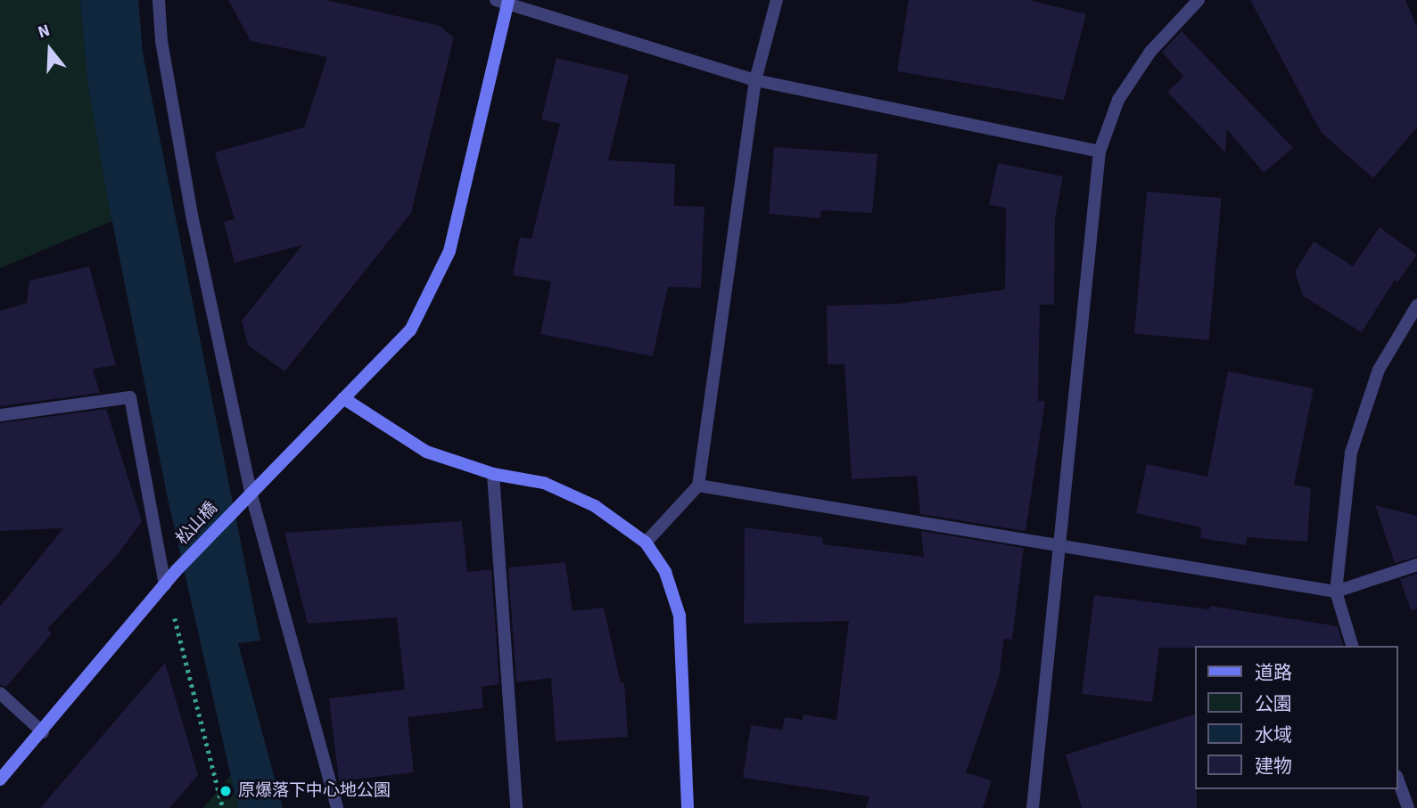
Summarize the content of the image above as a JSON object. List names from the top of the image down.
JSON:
{
  "streets": {
    "street": ["松山橋"]
  },
  "places": ["原爆落下中心地公園"],
  "legend": [
    "道路",
    "公園",
    "水域",
    "建物"
  ],
  "north": "top"
}
